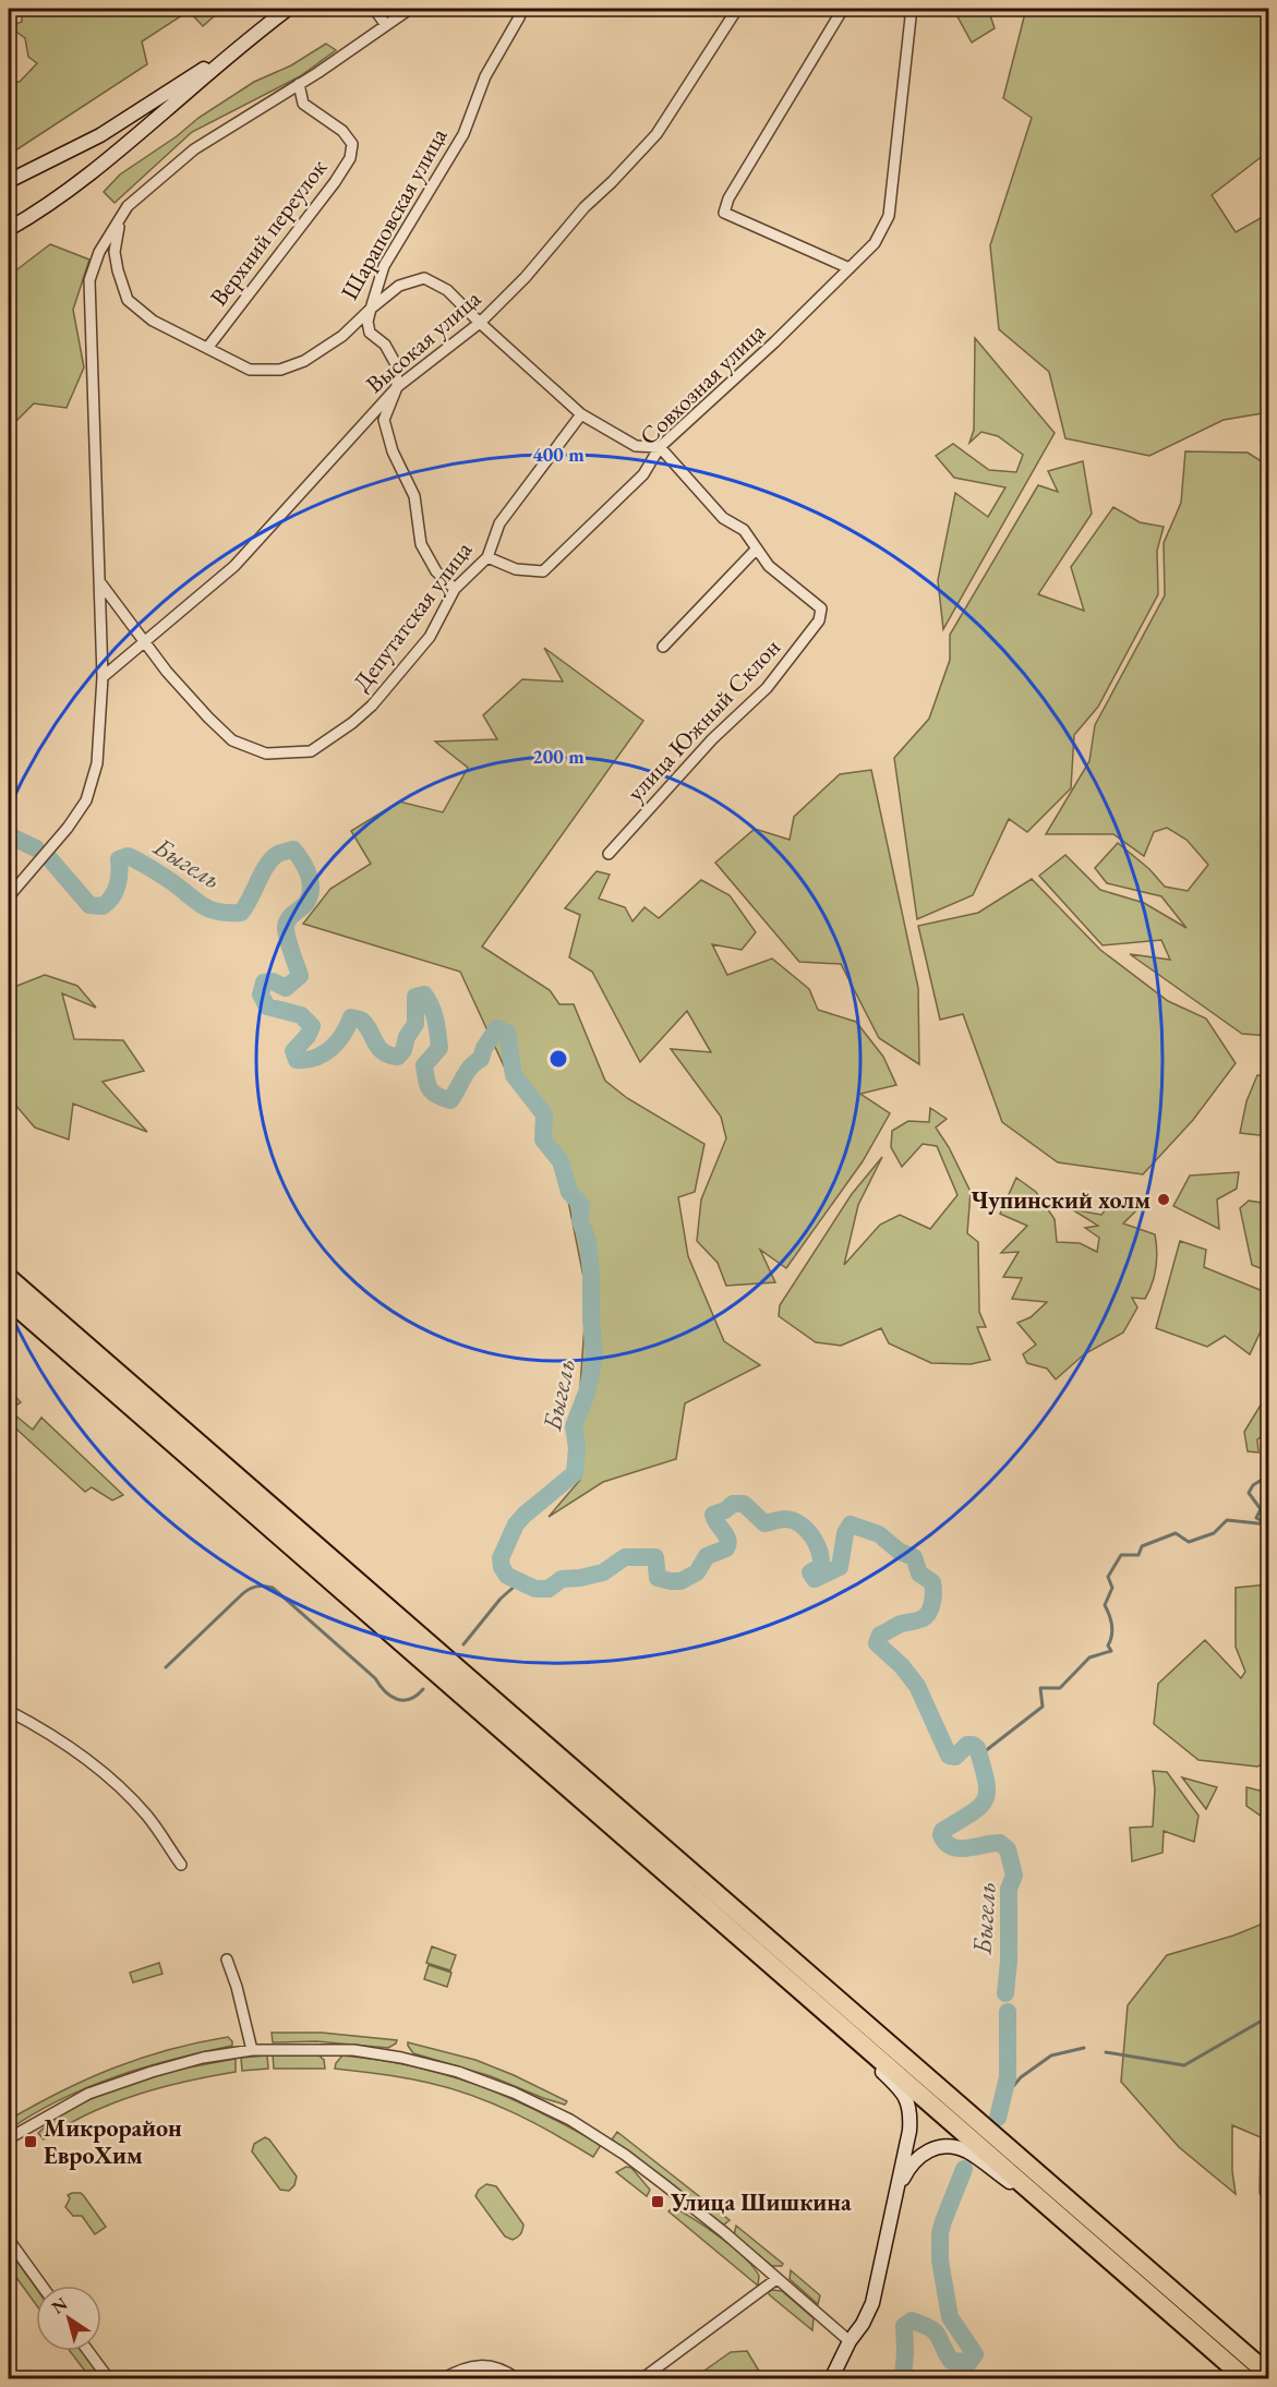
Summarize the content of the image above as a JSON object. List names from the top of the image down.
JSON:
{
  "streets": {
    "street": [
      "Шараповская улица",
      "Верхний переулок",
      "Высокая улица",
      "Совхозная улица",
      "Депутатская улица",
      "улица Южный Склон"
    ]
  },
  "crossings": [
    ["Шараповская улица", "Верхний переулок"],
    ["Высокая улица", "Депутатская улица"],
    ["Совхозная улица", "Депутатская улица"]
  ],
  "water": ["Быгель"],
  "places": {
    "other": ["Чупинский холм"],
    "transit": ["Микрорайон ЕвроХим", "Улица Шишкина"]
  },
  "north": "top left",
  "rings": ["400 m", "200 m"]
}
